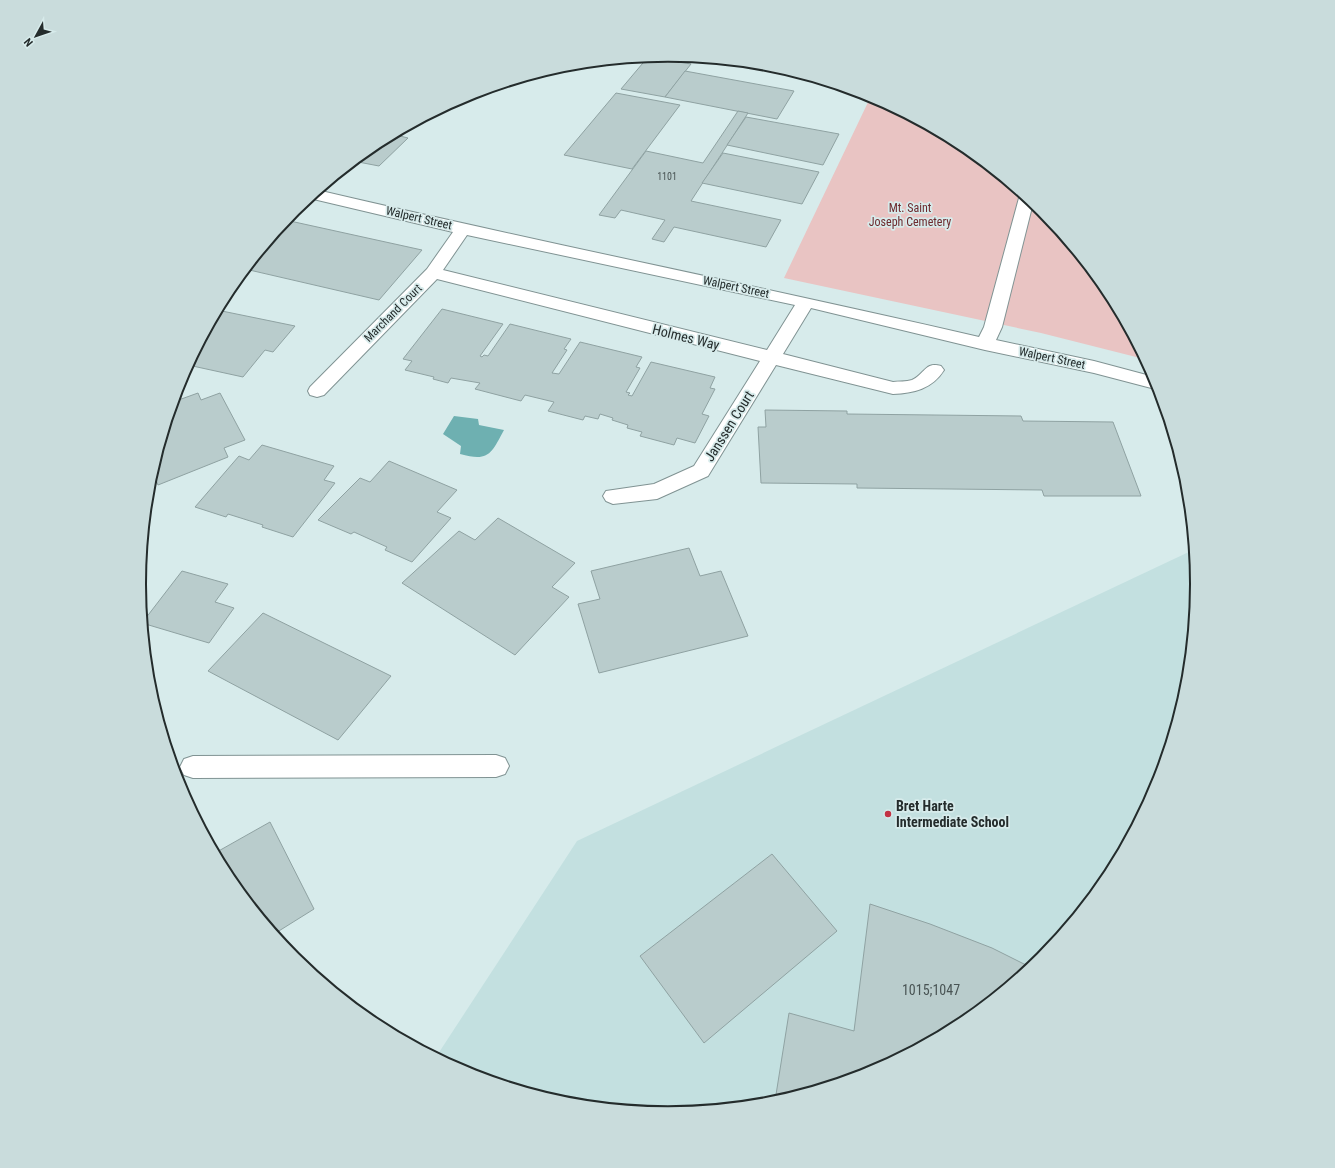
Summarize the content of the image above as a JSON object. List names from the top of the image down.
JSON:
{
  "streets": {
    "street": [
      "Walpert Street",
      "Marchand Court",
      "Holmes Way",
      "Janssen Court"
    ]
  },
  "crossings": [
    ["Walpert Street", "Marchand Court"],
    ["Walpert Street", "Janssen Court"],
    ["Marchand Court", "Holmes Way"],
    ["Holmes Way", "Janssen Court"]
  ],
  "parks": ["Mt. Saint Joseph Cemetery"],
  "places": ["Bret Harte Intermediate School"],
  "house_numbers": ["1101", "1015;1047"],
  "north": "bottom left"
}
